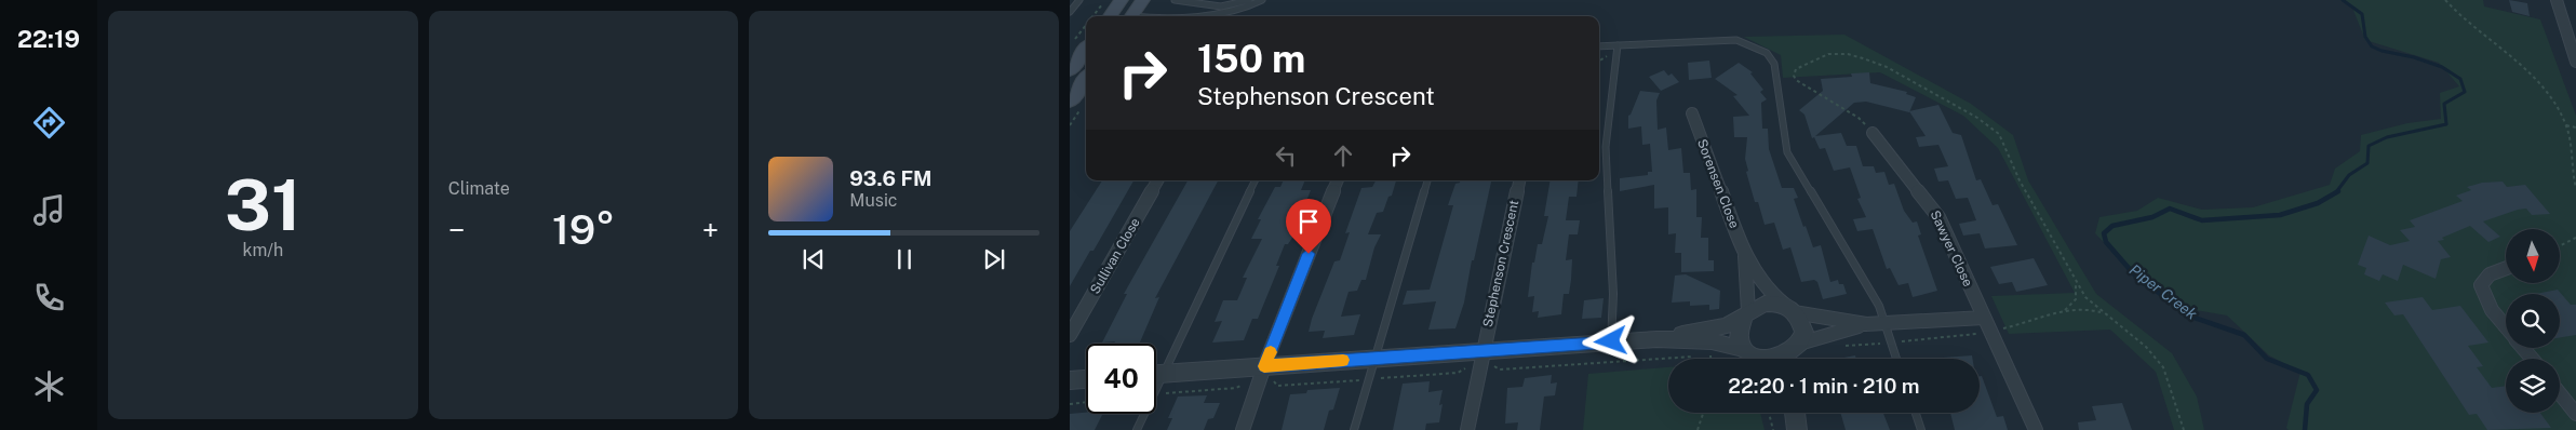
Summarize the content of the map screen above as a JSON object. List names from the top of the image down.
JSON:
{
  "streets": {
    "street": [
      "Sorensen Close",
      "Sawyer Close",
      "Sullivan Close",
      "Stephenson Crescent"
    ]
  },
  "water": ["Piper Creek"],
  "north": "bottom",
  "page": {
    "tabs": "22:19",
    "tile": [
      ["31", "km/h"],
      "Climate"
    ],
    "turn": ["150 m", "Stephenson Crescent"],
    "song": ["93.6 FM", "Music"],
    "heat": ["−", "19°", "+"],
    "limit": "40",
    "trip": "22:20 · 1 min · 210 m"
  }
}
